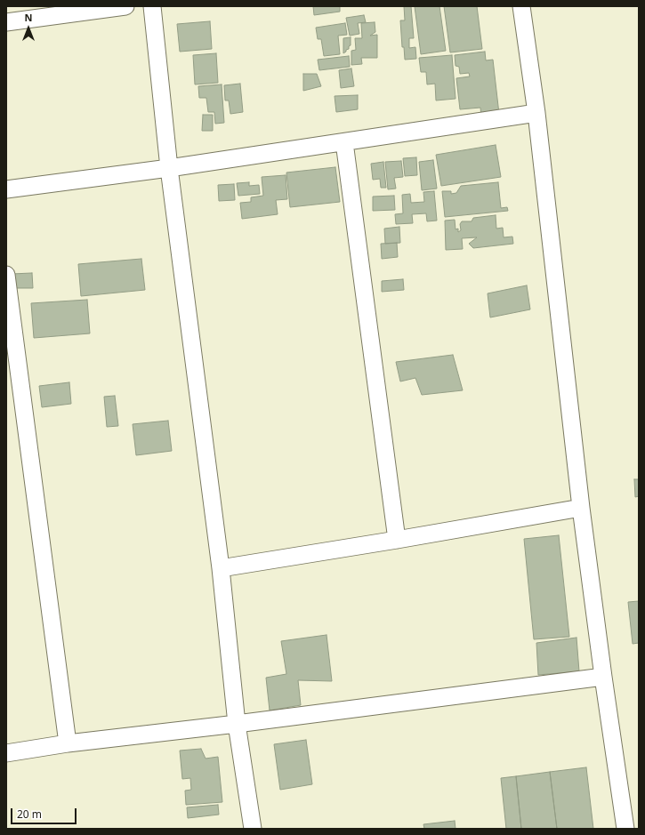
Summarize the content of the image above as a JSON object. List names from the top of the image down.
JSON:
{
  "scale_bar": "20 m",
  "north": "top"
}
